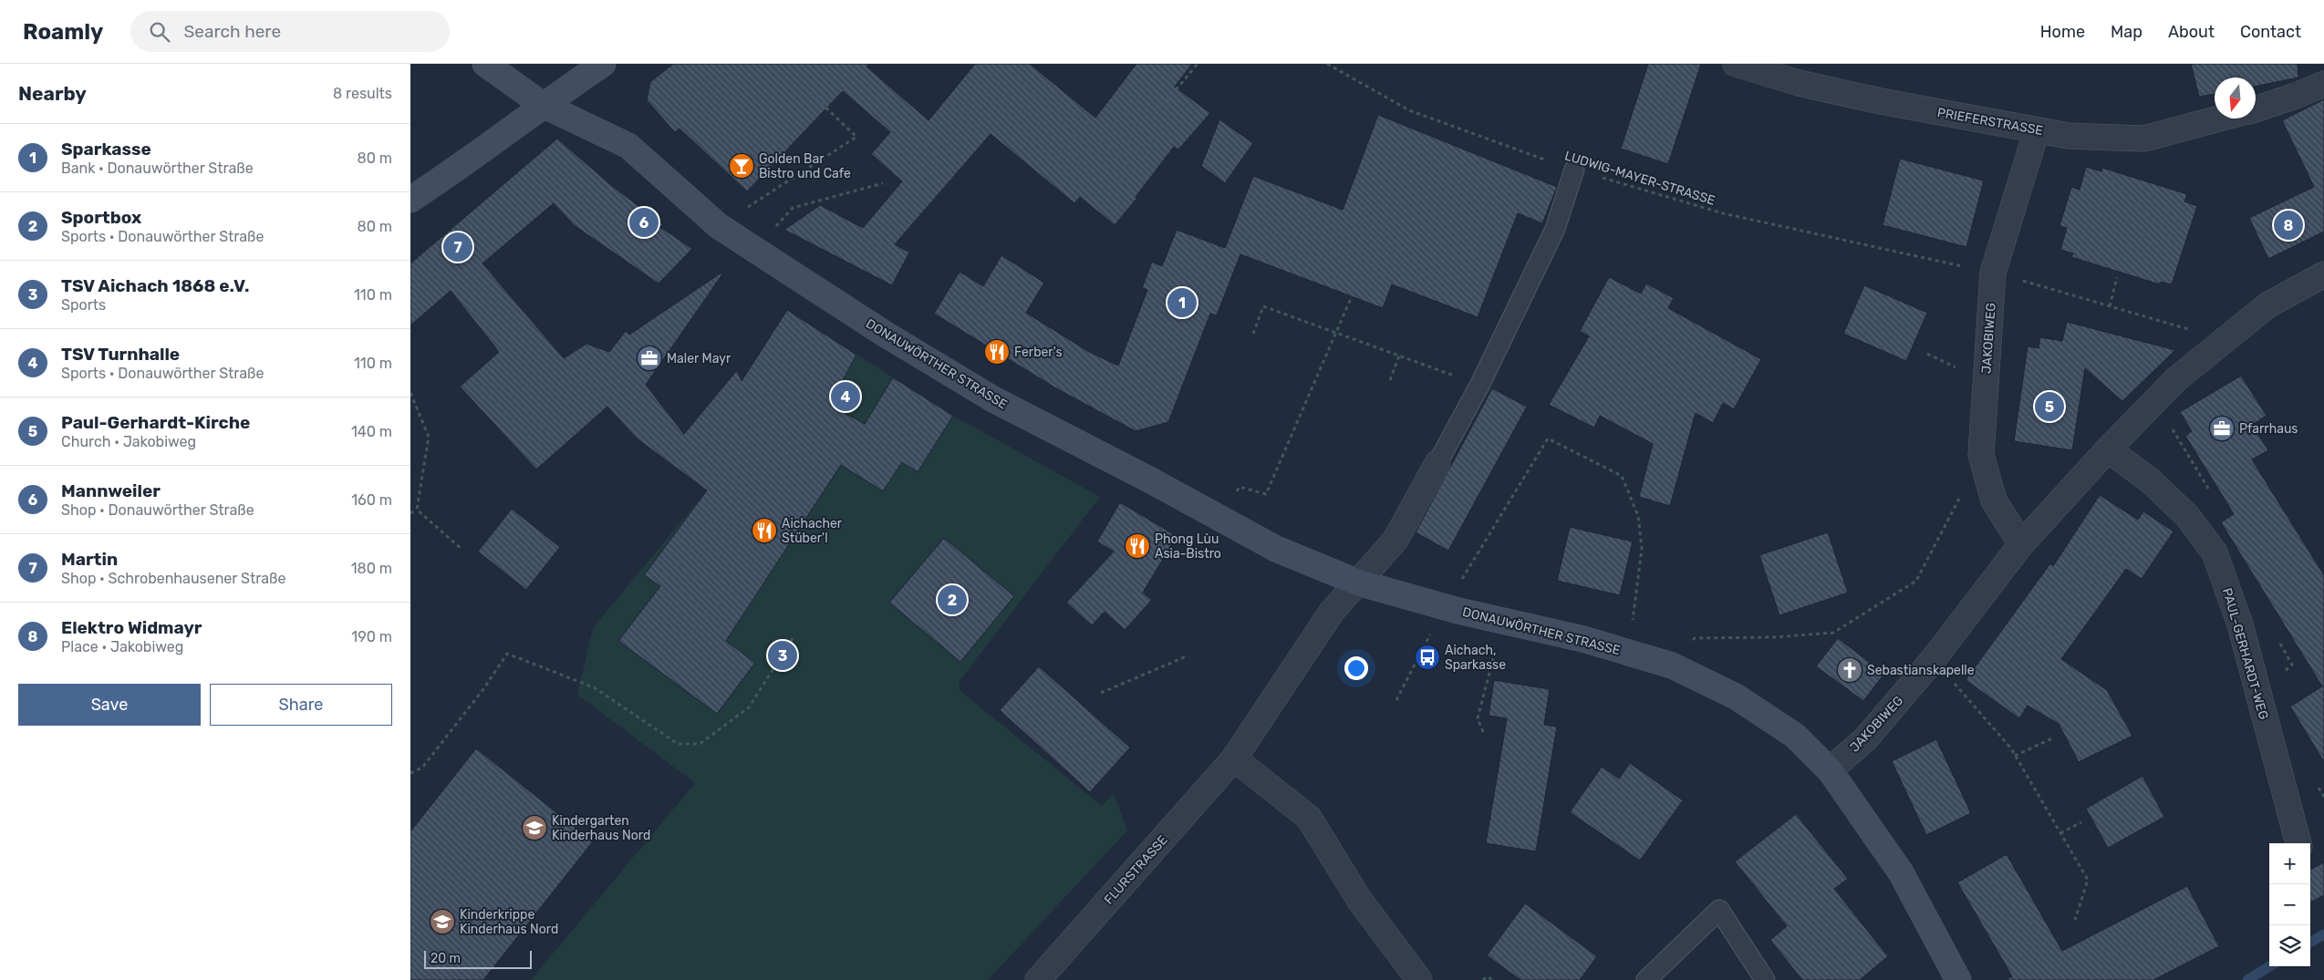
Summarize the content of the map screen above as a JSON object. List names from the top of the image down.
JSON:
{
  "streets": {
    "main road": ["DONAUWÖRTHER STRASSE"],
    "street": [
      "PRIEFERSTRASSE",
      "JAKOBIWEG",
      "PAUL-GERHARDT-WEG",
      "FLURSTRASSE"
    ],
    "path": ["LUDWIG-MAYER-STRASSE"]
  },
  "crossings": [
    ["PRIEFERSTRASSE", "JAKOBIWEG"],
    ["JAKOBIWEG", "DONAUWÖRTHER STRASSE"],
    ["JAKOBIWEG", "PAUL-GERHARDT-WEG"],
    ["DONAUWÖRTHER STRASSE", "FLURSTRASSE"]
  ],
  "places": {
    "bar": ["Golden Bar Bistro und Cafe"],
    "restaurant": ["Ferber's", "Aichacher Stüber'l", "Phong Lùu Asia-Bistro"],
    "office": ["Maler Mayr", "Pfarrhaus"],
    "bus stop": ["Aichach, Sparkasse"],
    "church": ["Sebastianskapelle"],
    "school or university": ["Kindergarten Kinderhaus Nord", "Kinderkrippe Kinderhaus Nord"]
  },
  "scale_bar": "20 m",
  "north": "bottom",
  "page": {
    "header": "Roamly",
    "search": "Search here",
    "nav": [
      "Home",
      "Map",
      "About",
      "Contact"
    ],
    "heading": ["Nearby", "8 results"],
    "list": [
      {
        "mark": "1",
        "name": "Sparkasse",
        "note": "Bank · Donauwörther Straße",
        "value": "80 m"
      },
      {
        "mark": "2",
        "name": "Sportbox",
        "note": "Sports · Donauwörther Straße",
        "value": "80 m"
      },
      {
        "mark": "3",
        "name": "TSV Aichach 1868 e.V.",
        "note": "Sports",
        "value": "110 m"
      },
      {
        "mark": "4",
        "name": "TSV Turnhalle",
        "note": "Sports · Donauwörther Straße",
        "value": "110 m"
      },
      {
        "mark": "5",
        "name": "Paul-Gerhardt-Kirche",
        "note": "Church · Jakobiweg",
        "value": "140 m"
      },
      {
        "mark": "6",
        "name": "Mannweiler",
        "note": "Shop · Donauwörther Straße",
        "value": "160 m"
      },
      {
        "mark": "7",
        "name": "Martin",
        "note": "Shop · Schrobenhausener Straße",
        "value": "180 m"
      },
      {
        "mark": "8",
        "name": "Elektro Widmayr",
        "note": "Place · Jakobiweg",
        "value": "190 m"
      }
    ],
    "pins": [
      "6",
      "8",
      "7",
      "1",
      "4",
      "5",
      "2",
      "3"
    ],
    "buttons": ["Save", "Share"],
    "map_buttons": ["+", "−"],
    "scale": "20 m"
  }
}
